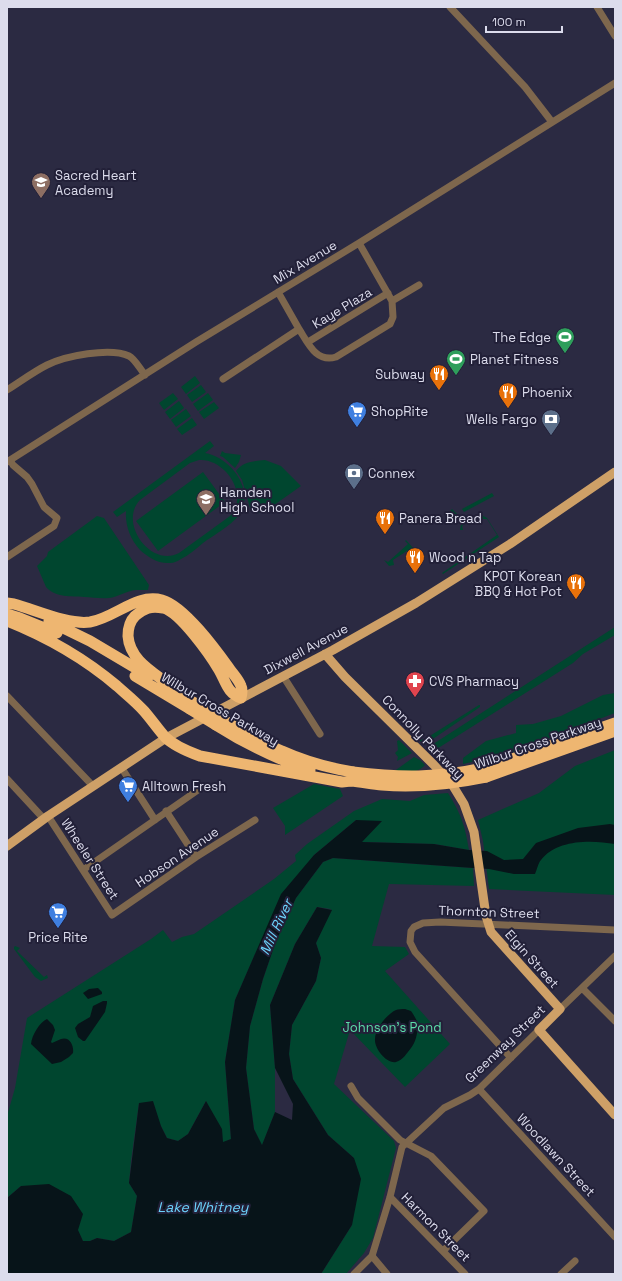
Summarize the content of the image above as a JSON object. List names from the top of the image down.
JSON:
{
  "streets": {
    "highway": ["Wilbur Cross Parkway"],
    "main road": [
      "Dixwell Avenue",
      "Connolly Parkway",
      "Elgin Street",
      "Greenway Street"
    ],
    "street": [
      "Mix Avenue",
      "Kaye Plaza",
      "Hobson Avenue",
      "Wheeler Street",
      "Thornton Street",
      "Woodlawn Street",
      "Harmon Street"
    ]
  },
  "crossings": [
    ["Mix Avenue", "Kaye Plaza"],
    ["Dixwell Avenue", "Connolly Parkway"],
    ["Dixwell Avenue", "Wheeler Street"],
    ["Connolly Parkway", "Thornton Street"],
    ["Connolly Parkway", "Elgin Street"],
    ["Hobson Avenue", "Wheeler Street"],
    ["Thornton Street", "Elgin Street"],
    ["Thornton Street", "Greenway Street"],
    ["Elgin Street", "Greenway Street"],
    ["Greenway Street", "Woodlawn Street"],
    ["Greenway Street", "Harmon Street"]
  ],
  "water": ["Mill River", "Lake Whitney"],
  "parks": ["Johnson's Pond"],
  "places": {
    "school or university": ["Sacred Heart Academy", "Hamden High School"],
    "sports": ["The Edge", "Planet Fitness"],
    "restaurant": [
      "Subway",
      "Phoenix",
      "Panera Bread",
      "Wood n Tap",
      "KPOT Korean BBQ & Hot Pot"
    ],
    "supermarket": ["ShopRite", "Alltown Fresh", "Price Rite"],
    "bank": ["Wells Fargo", "Connex"],
    "pharmacy": ["CVS Pharmacy"]
  },
  "scale_bar": "100 m"
}
